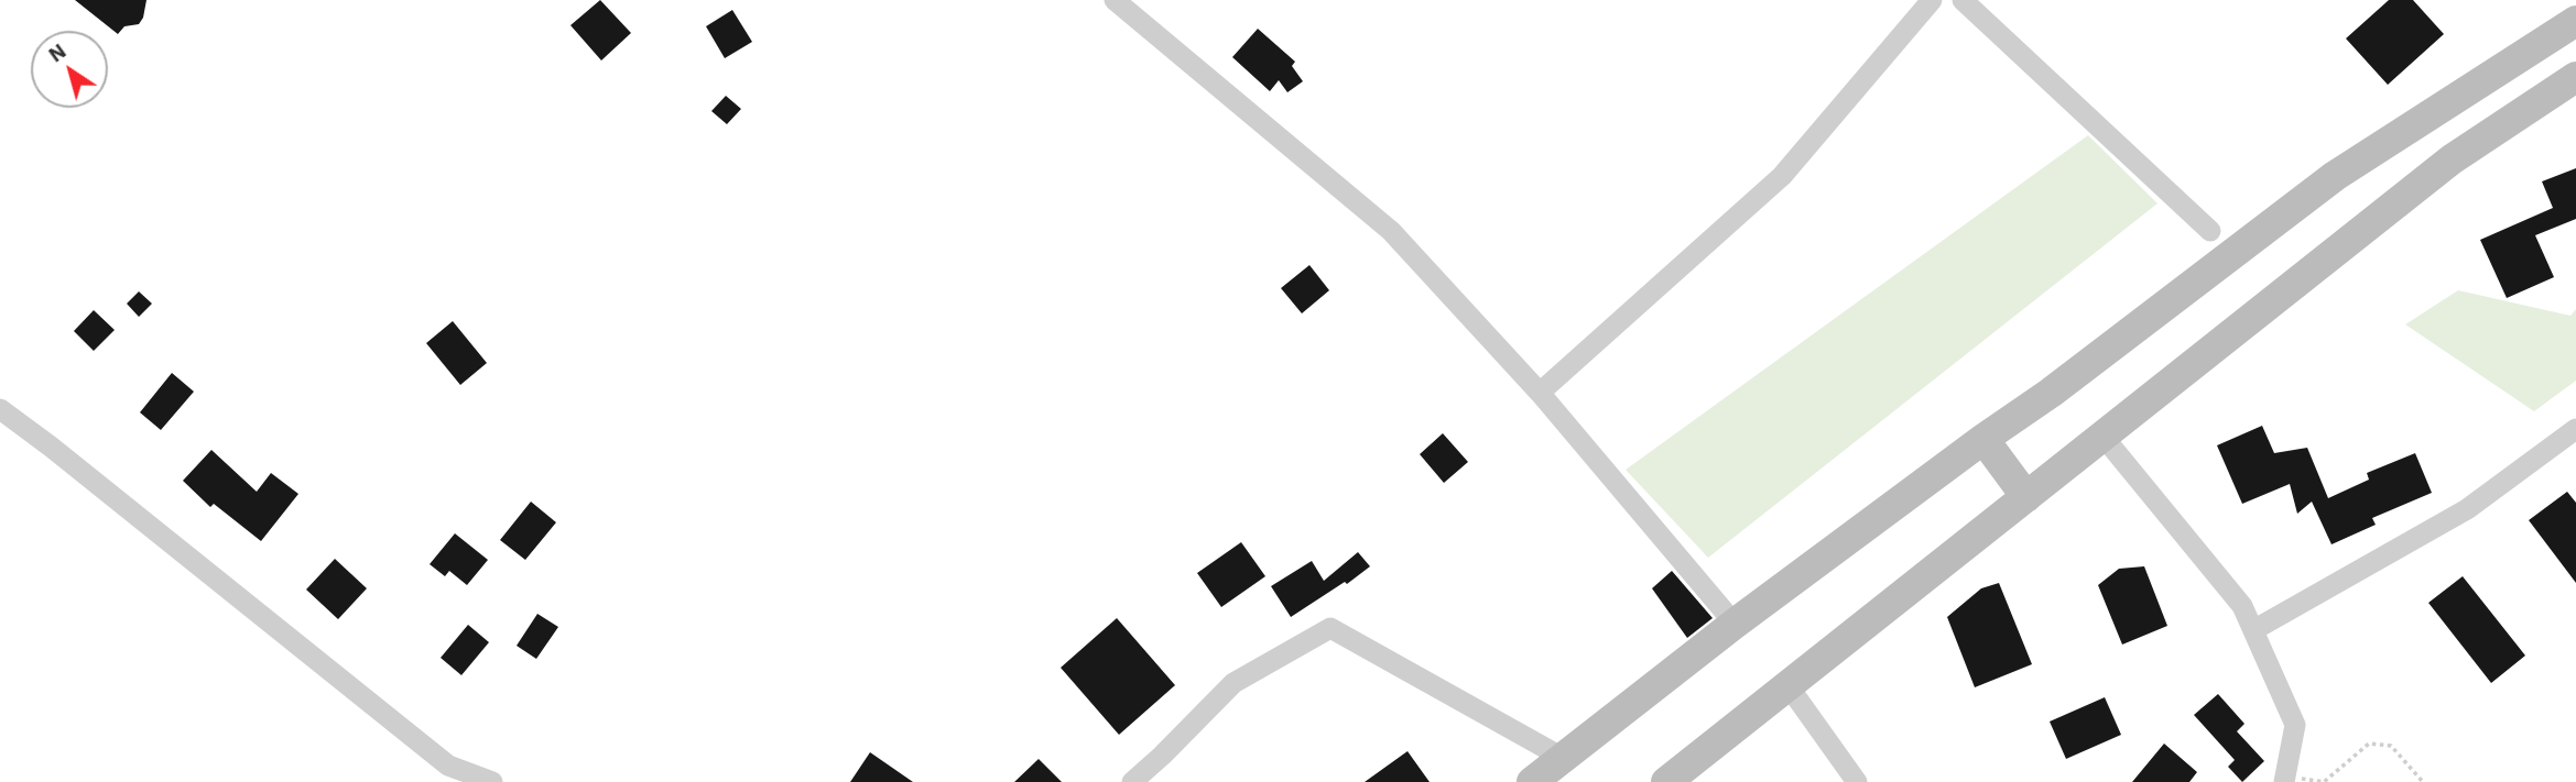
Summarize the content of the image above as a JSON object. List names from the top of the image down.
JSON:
{
  "north": "top left"
}
